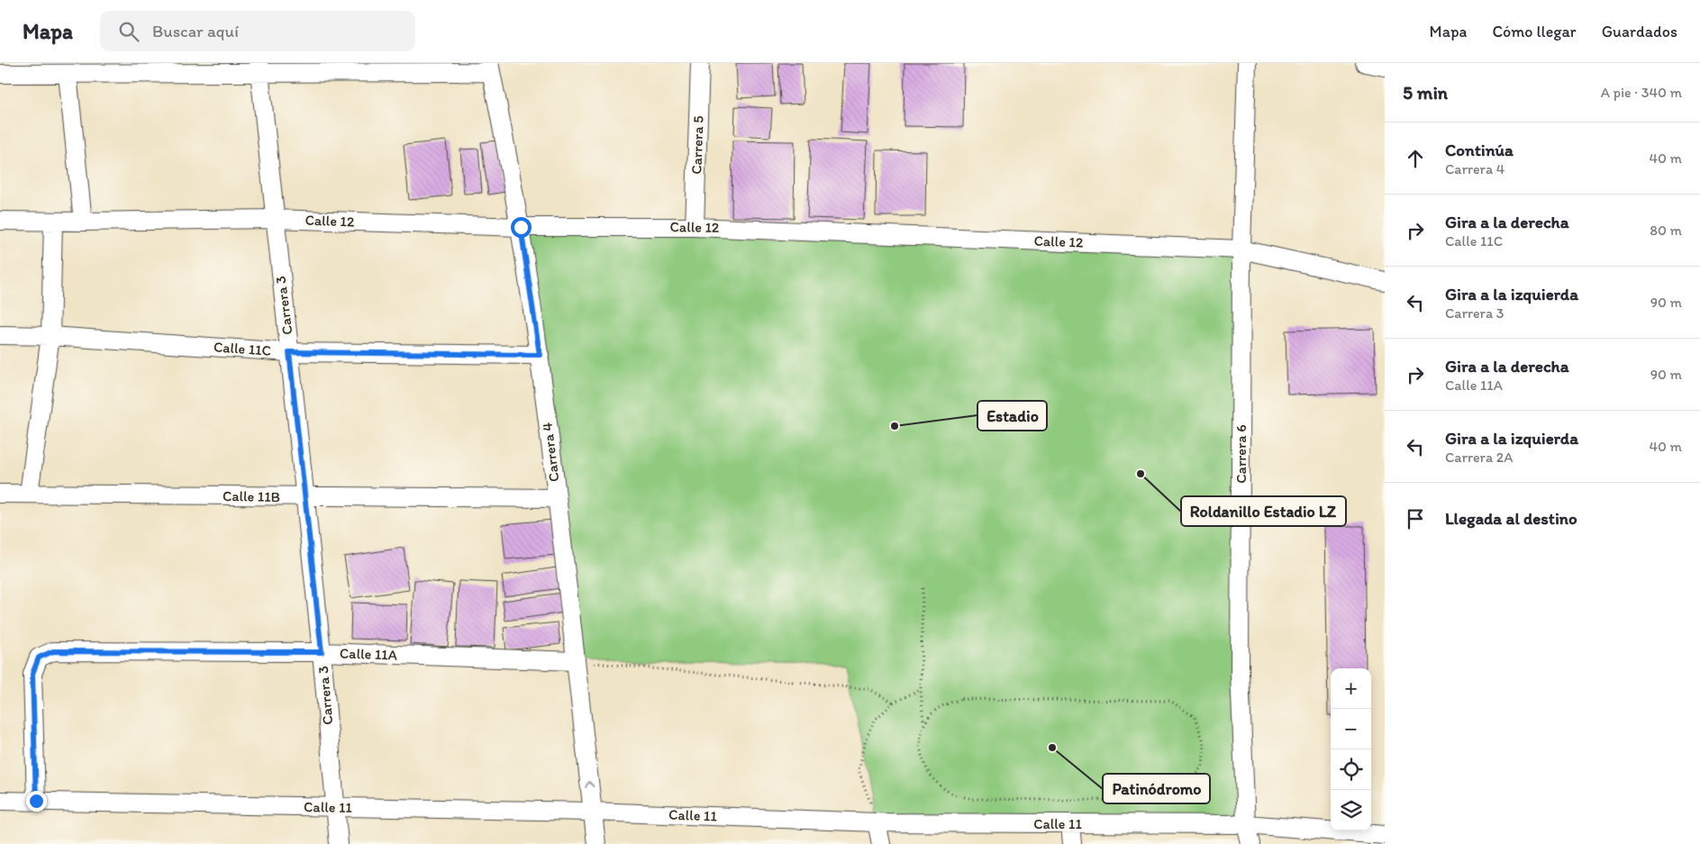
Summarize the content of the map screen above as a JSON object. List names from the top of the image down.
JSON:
{
  "streets": {
    "street": [
      "Carrera 5",
      "Calle 12",
      "Carrera 3",
      "Calle 11C",
      "Carrera 4",
      "Carrera 6",
      "Calle 11B",
      "Calle 11A",
      "Calle 11"
    ]
  },
  "crossings": [
    ["Carrera 5", "Calle 12"],
    ["Calle 12", "Carrera 3"],
    ["Calle 12", "Carrera 4"],
    ["Calle 12", "Carrera 6"],
    ["Carrera 3", "Calle 11C"],
    ["Carrera 3", "Calle 11B"],
    ["Carrera 3", "Calle 11A"],
    ["Carrera 3", "Calle 11"],
    ["Calle 11C", "Carrera 4"],
    ["Carrera 4", "Calle 11B"],
    ["Carrera 4", "Calle 11A"],
    ["Carrera 4", "Calle 11"],
    ["Carrera 6", "Calle 11"],
    ["Calle 11A", "Calle 11"]
  ],
  "places": ["Estadio", "Roldanillo Estadio LZ", "Patinódromo"],
  "page": {
    "header": "Mapa",
    "search": "Buscar aquí",
    "nav": ["Mapa", "Cómo llegar", "Guardados"],
    "heading": ["5 min", "A pie · 340 m"],
    "list": [
      ["Continúa", "Carrera 4", "40 m"],
      ["Gira a la derecha", "Calle 11C", "80 m"],
      ["Gira a la izquierda", "Carrera 3", "90 m"],
      ["Gira a la derecha", "Calle 11A", "90 m"],
      ["Gira a la izquierda", "Carrera 2A", "40 m"],
      "Llegada al destino"
    ],
    "map_buttons": ["+", "−"]
  }
}
